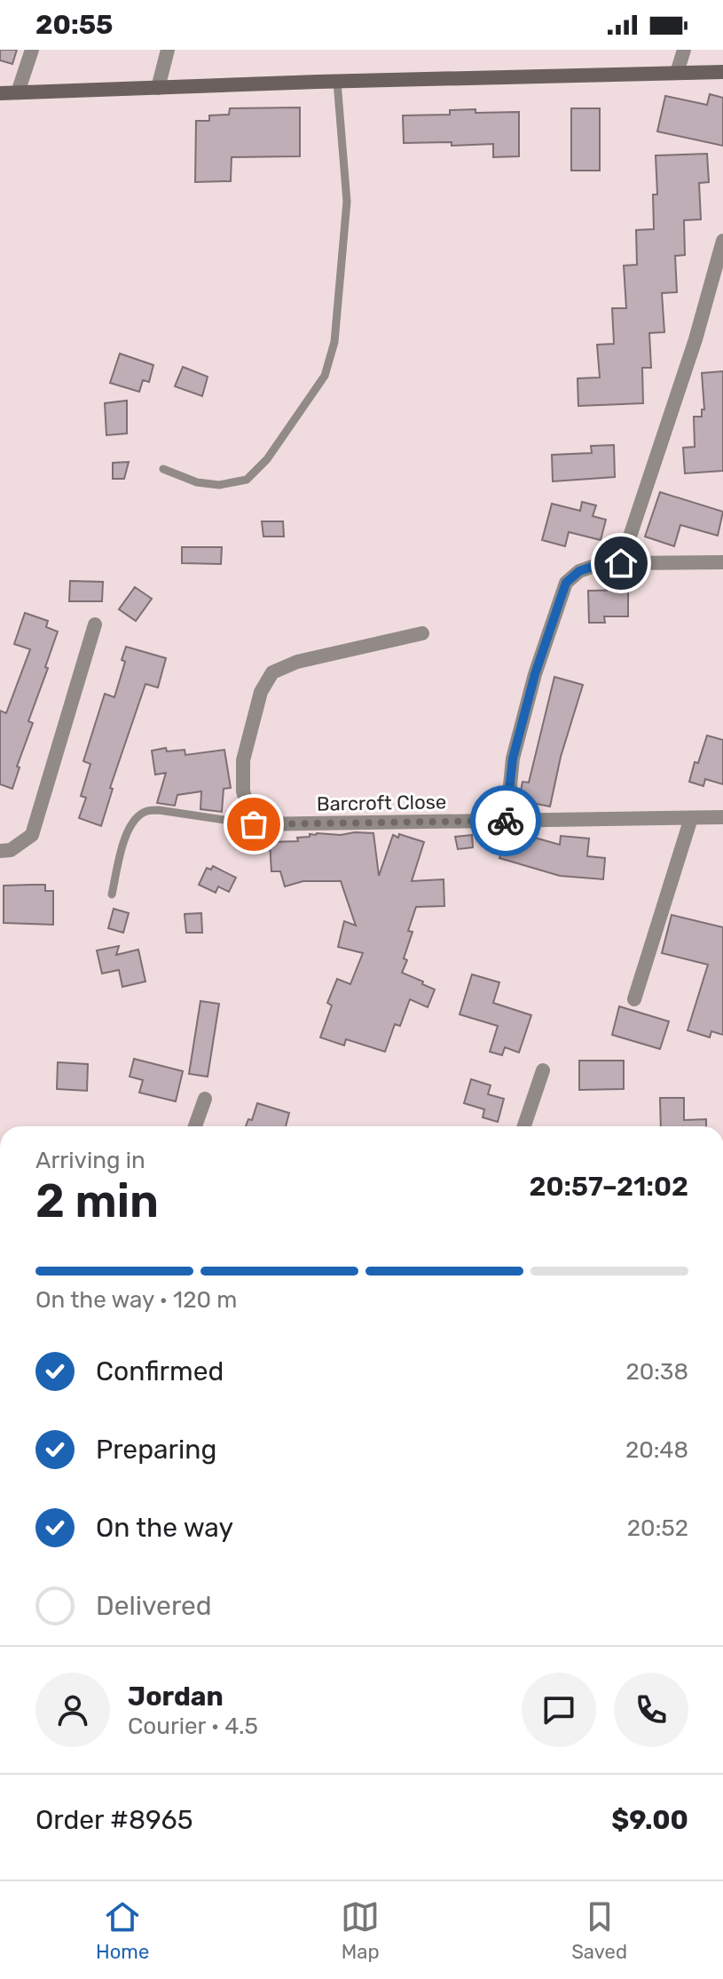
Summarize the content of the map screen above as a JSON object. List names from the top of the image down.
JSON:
{
  "streets": {
    "street": ["Barcroft Close"]
  },
  "page": {
    "status": "20:55",
    "heading": ["2 min", "Arriving in", "20:57–21:02"],
    "panel": [
      "Jordan",
      "Courier · 4.5",
      "Order #8965",
      "$9.00"
    ],
    "bar": "On the way · 120 m",
    "list": [
      ["Confirmed", "20:38"],
      ["Preparing", "20:48"],
      ["On the way", "20:52"],
      "Delivered"
    ],
    "tabs": ["Home", "Map", "Saved"]
  }
}
